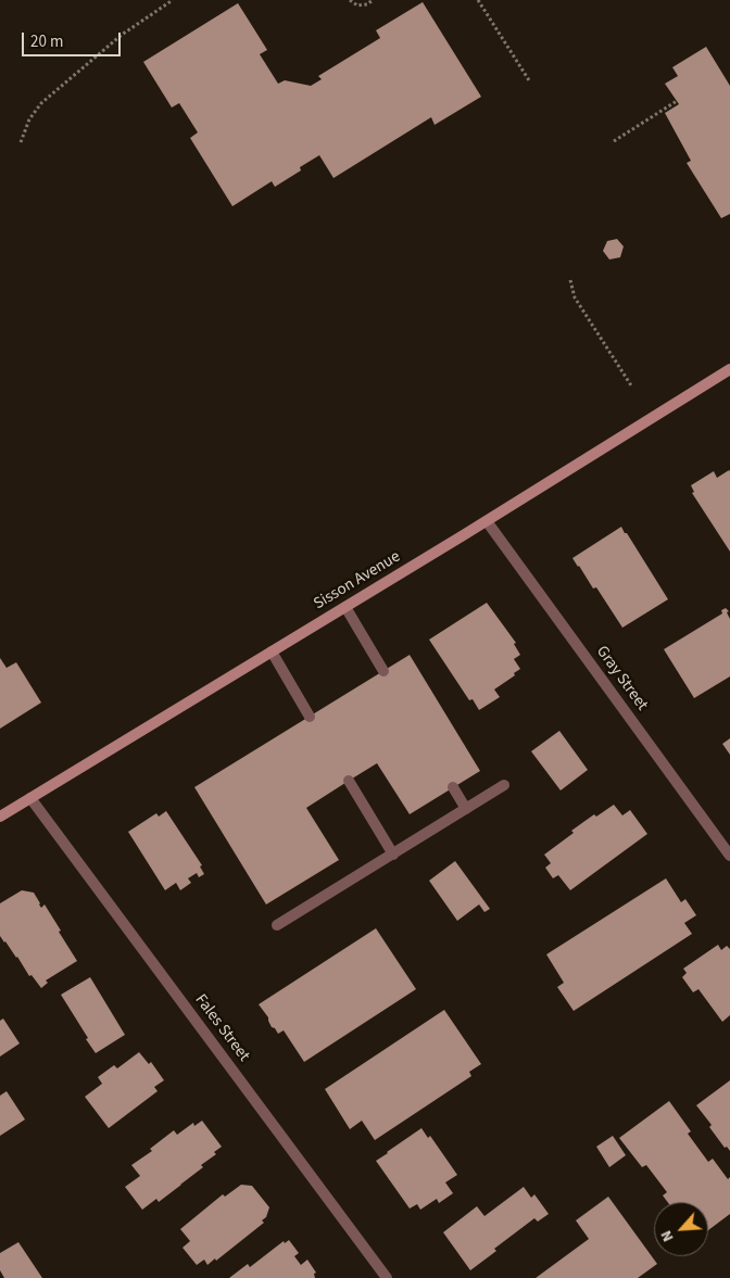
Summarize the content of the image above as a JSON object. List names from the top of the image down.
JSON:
{
  "streets": {
    "main road": ["Sisson Avenue"],
    "street": ["Gray Street", "Fales Street"]
  },
  "crossings": [
    ["Sisson Avenue", "Gray Street"],
    ["Sisson Avenue", "Fales Street"]
  ],
  "scale_bar": "20 m",
  "north": "bottom left"
}
